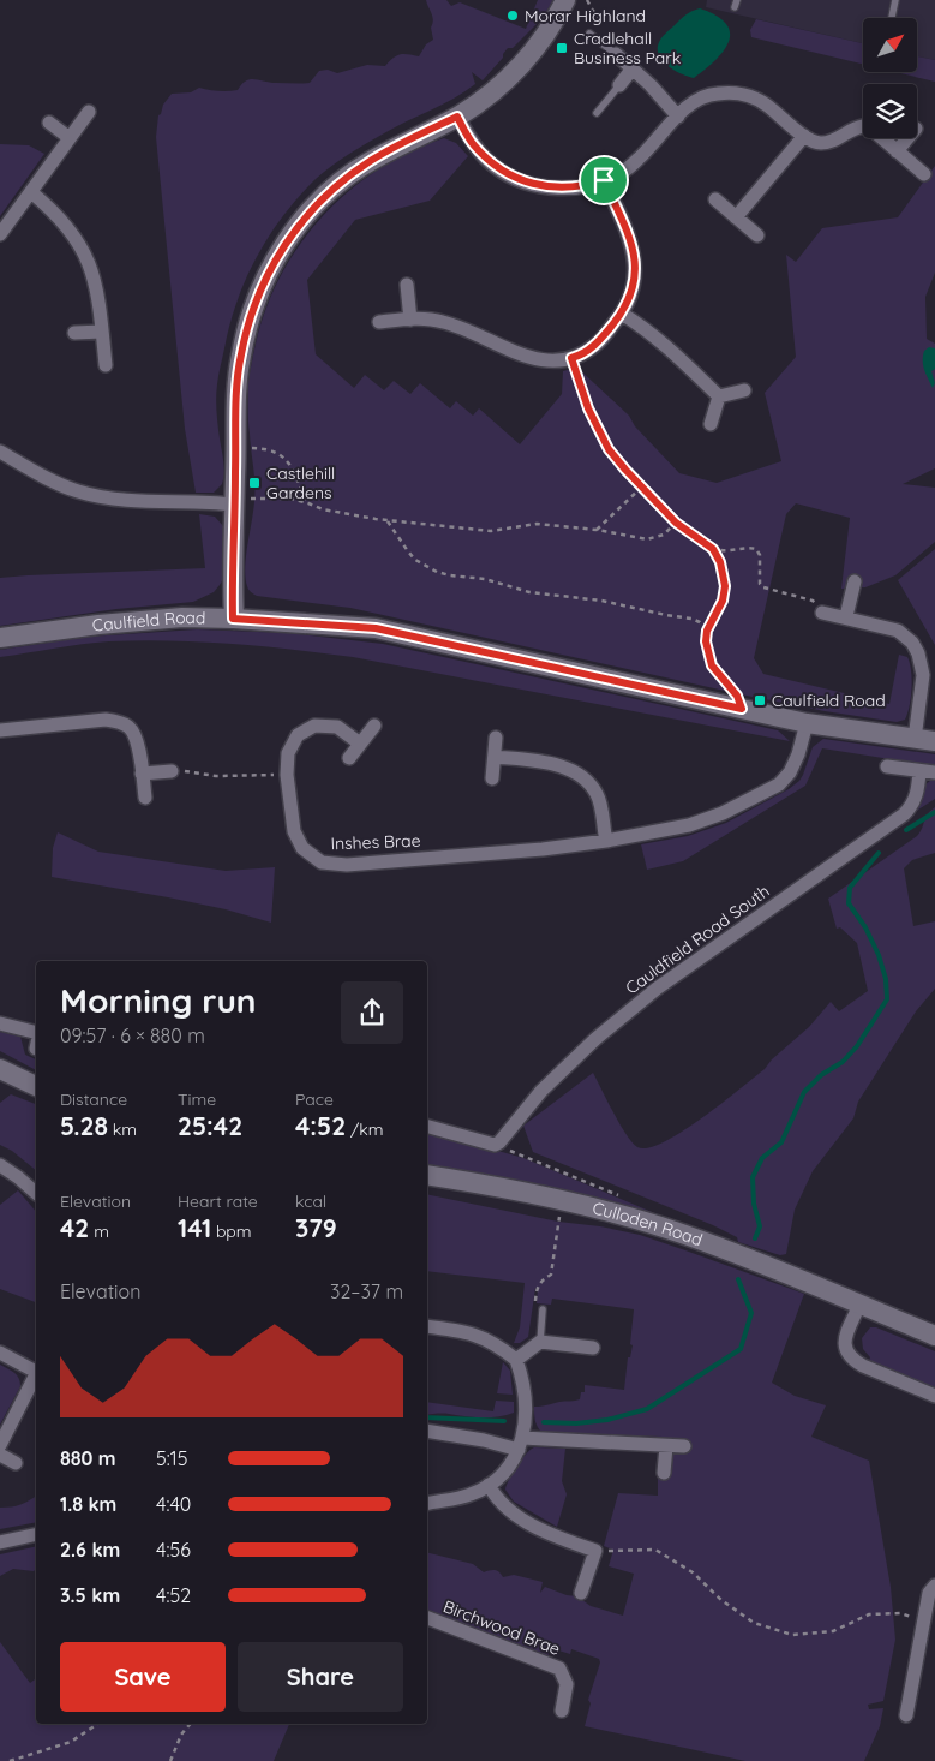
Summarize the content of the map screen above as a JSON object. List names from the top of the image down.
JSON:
{
  "streets": {
    "street": [
      "Caulfield Road",
      "Inshes Brae",
      "Cauldfield Road South",
      "Culloden Road",
      "Birchwood Brae"
    ]
  },
  "crossings": [
    ["Caulfield Road", "Inshes Brae"]
  ],
  "places": {
    "other": ["Morar Highland"],
    "transit": ["Cradlehall Business Park", "Castlehill Gardens", "Caulfield Road"]
  },
  "north": "top right",
  "page": {
    "heading": ["Morning run", "09:57 · 6 × 880 m"],
    "stats": [
      ["Distance", "5.28 km"],
      ["Time", "25:42"],
      ["Pace", "4:52 /km"],
      ["Elevation", "42 m"],
      ["Heart rate", "141 bpm"],
      ["kcal", "379"]
    ],
    "chart": ["Elevation", "32–37 m"],
    "list": [
      {
        "name": "880 m",
        "note": "5:15"
      },
      {
        "name": "1.8 km",
        "note": "4:40"
      },
      {
        "name": "2.6 km",
        "note": "4:56"
      },
      {
        "name": "3.5 km",
        "note": "4:52"
      }
    ],
    "buttons": ["Save", "Share"]
  }
}
